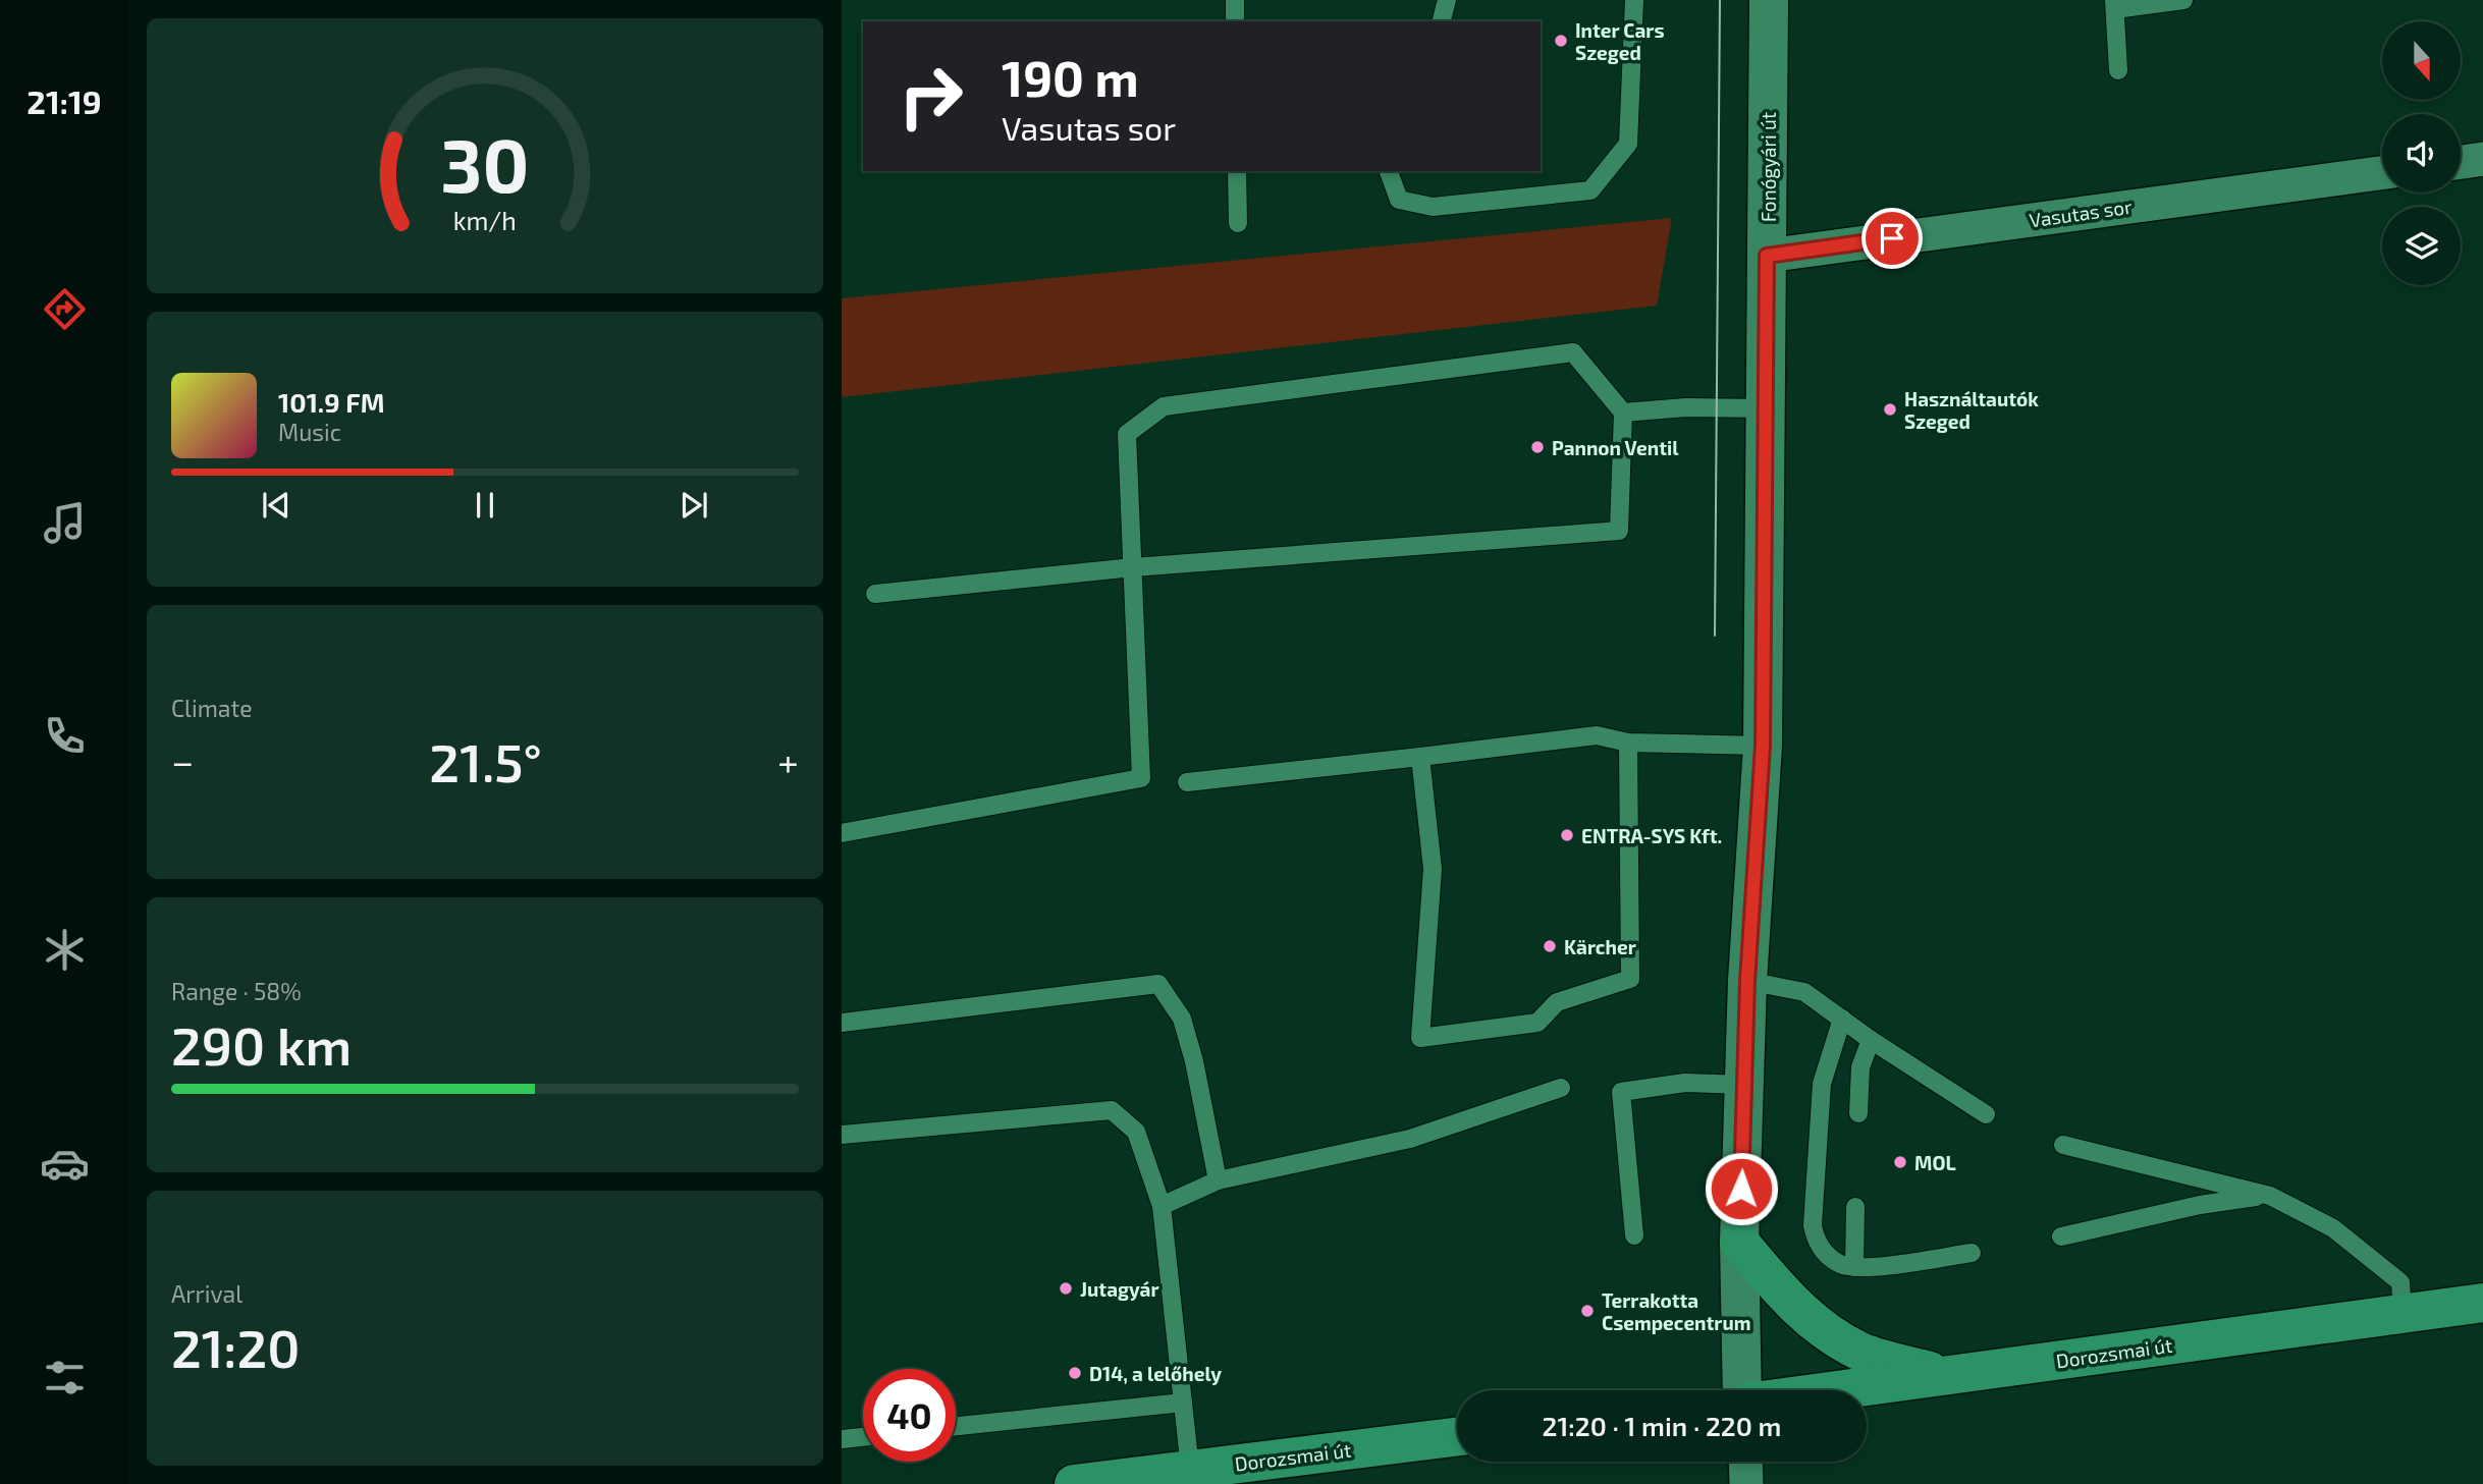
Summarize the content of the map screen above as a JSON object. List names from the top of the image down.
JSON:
{
  "streets": {
    "main road": ["Dorozsmai út"],
    "street": ["Fonógyári út", "Vasutas sor"]
  },
  "crossings": [
    ["Fonógyári út", "Vasutas sor"]
  ],
  "places": [
    "Inter Cars Szeged",
    "Használtautók Szeged",
    "Pannon Ventil",
    "ENTRA-SYS Kft.",
    "Kärcher",
    "MOL",
    "Jutagyár",
    "Terrakotta Csempecentrum",
    "D14, a lelőhely"
  ],
  "north": "bottom",
  "page": {
    "tabs": "21:19",
    "turn": ["190 m", "Vasutas sor"],
    "song": ["101.9 FM", "Music"],
    "tile": [
      "Climate",
      ["Range · 58%", "290 km"],
      ["Arrival", "21:20"]
    ],
    "heat": ["−", "21.5°", "+"],
    "limit": "40",
    "trip": "21:20 · 1 min · 220 m",
    "gauge": ["30", "km/h"]
  }
}
